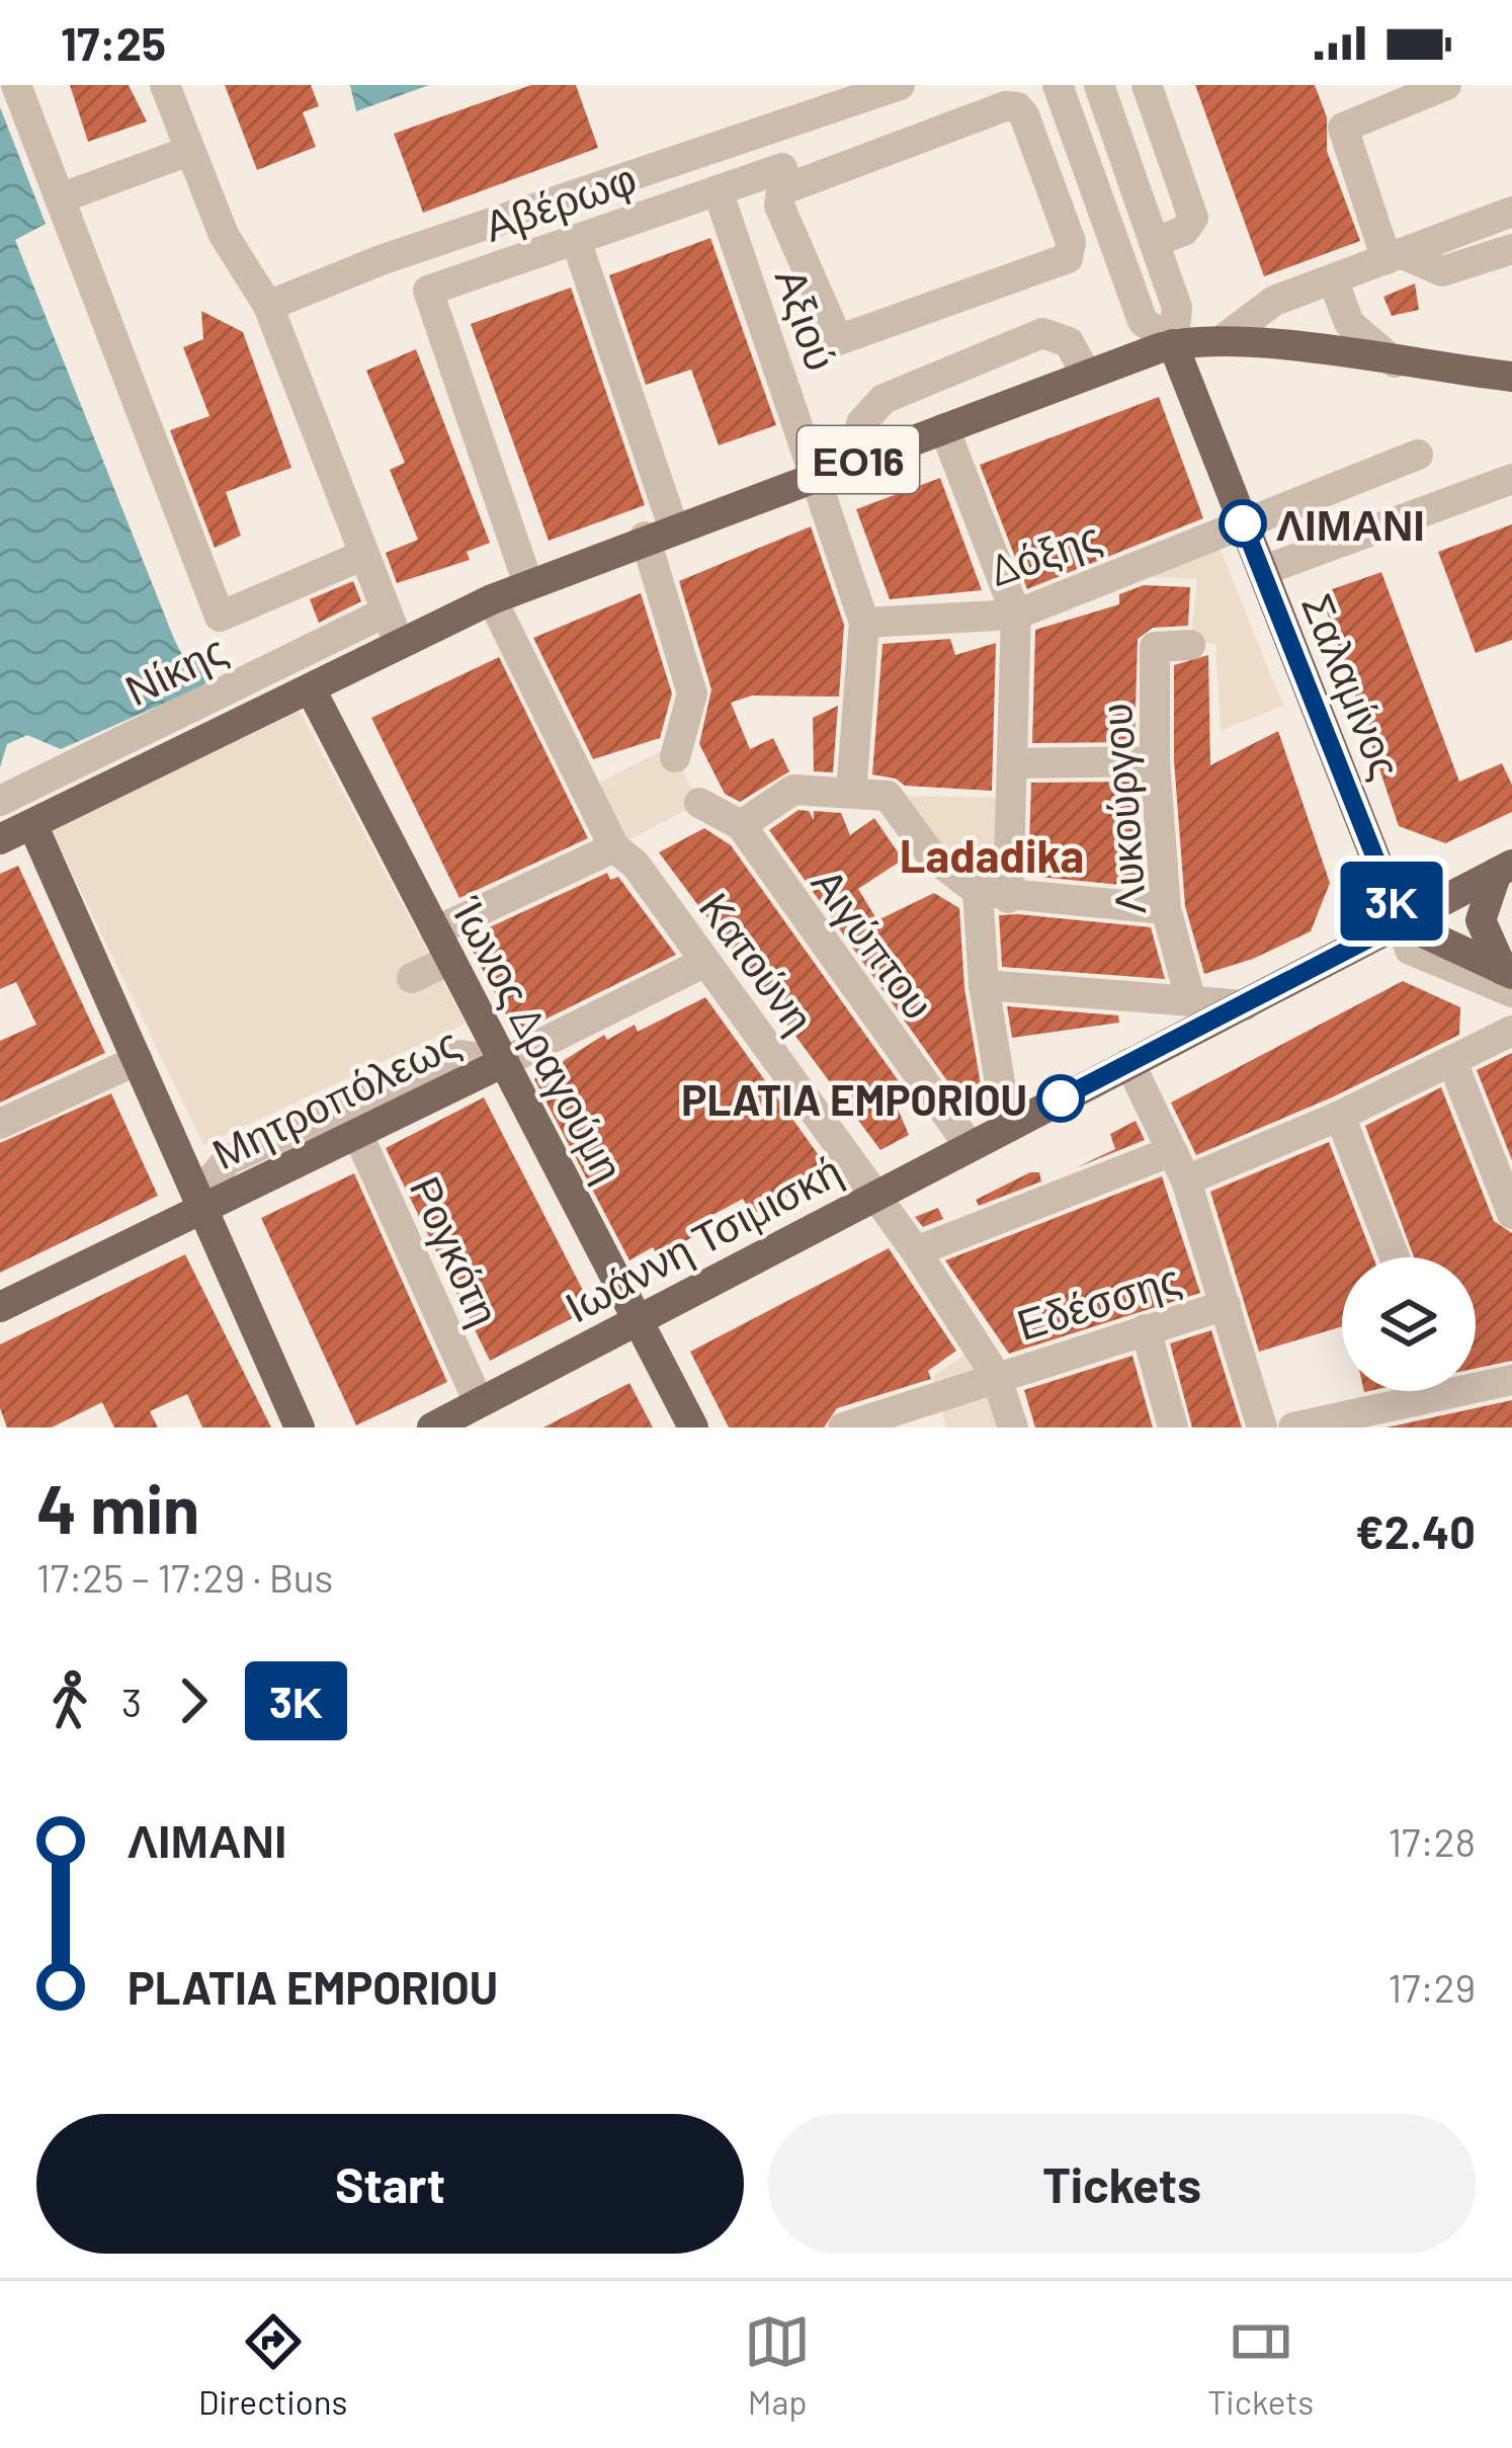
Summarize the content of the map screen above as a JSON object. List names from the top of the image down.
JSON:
{
  "streets": {
    "main road": [
      "ΕΟ16",
      "Νίκης",
      "Σαλαμίνος",
      "Ίωνος Δραγούμη",
      "Μητροπόλεως",
      "Ιωάννη Τσιμισκή"
    ],
    "street": [
      "Αβέρωφ",
      "Αξιού",
      "Δόξης",
      "Λυκούργου",
      "Αιγύπτου",
      "Κατούνη",
      "Ρογκότη",
      "Εδέσσης"
    ]
  },
  "crossings": [
    ["Αβέρωφ", "Αξιού"],
    ["Αβέρωφ", "ΕΟ16"],
    ["Αξιού", "ΕΟ16"],
    ["Αξιού", "Δόξης"],
    ["ΕΟ16", "Νίκης"],
    ["ΕΟ16", "Σαλαμίνος"],
    ["ΕΟ16", "Κατούνη"],
    ["ΕΟ16", "Ίωνος Δραγούμη"],
    ["Δόξης", "Σαλαμίνος"],
    ["Νίκης", "Ίωνος Δραγούμη"],
    ["Σαλαμίνος", "Ιωάννη Τσιμισκή"],
    ["Αιγύπτου", "Ιωάννη Τσιμισκή"],
    ["Κατούνη", "Μητροπόλεως"],
    ["Κατούνη", "Ιωάννη Τσιμισκή"],
    ["Κατούνη", "Εδέσσης"],
    ["Ίωνος Δραγούμη", "Μητροπόλεως"],
    ["Ίωνος Δραγούμη", "Ιωάννη Τσιμισκή"],
    ["Μητροπόλεως", "Ρογκότη"],
    ["Ιωάννη Τσιμισκή", "Ρογκότη"]
  ],
  "districts": ["Ladadika"],
  "places": ["ΛΙΜΑΝΙ", "PLATIA EMPORIOU"],
  "lines": ["bus line 3Κ"],
  "page": {
    "status": "17:25",
    "on_map": "3Κ",
    "heading": ["4 min", "17:25 – 17:29 · Bus", "€2.40"],
    "legs": ["3", "3Κ"],
    "list": [
      {
        "name": "ΛΙΜΑΝΙ",
        "value": "17:28"
      },
      {
        "name": "PLATIA EMPORIOU",
        "value": "17:29"
      }
    ],
    "buttons": ["Start", "Tickets"],
    "tabs": ["Directions", "Map", "Tickets"]
  }
}
